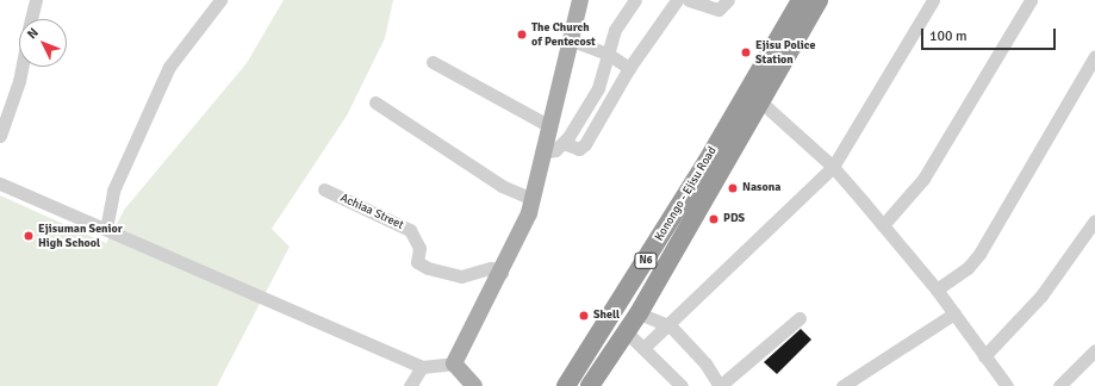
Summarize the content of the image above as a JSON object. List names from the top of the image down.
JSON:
{
  "streets": {
    "highway": ["Konongo - Ejisu Road", "N6"],
    "street": ["Achiaa Street"]
  },
  "places": [
    "The Church of Pentecost",
    "Ejisu Police Station",
    "Nasona",
    "PDS",
    "Ejisuman Senior High School",
    "Shell"
  ],
  "scale_bar": "100 m",
  "north": "top left"
}
